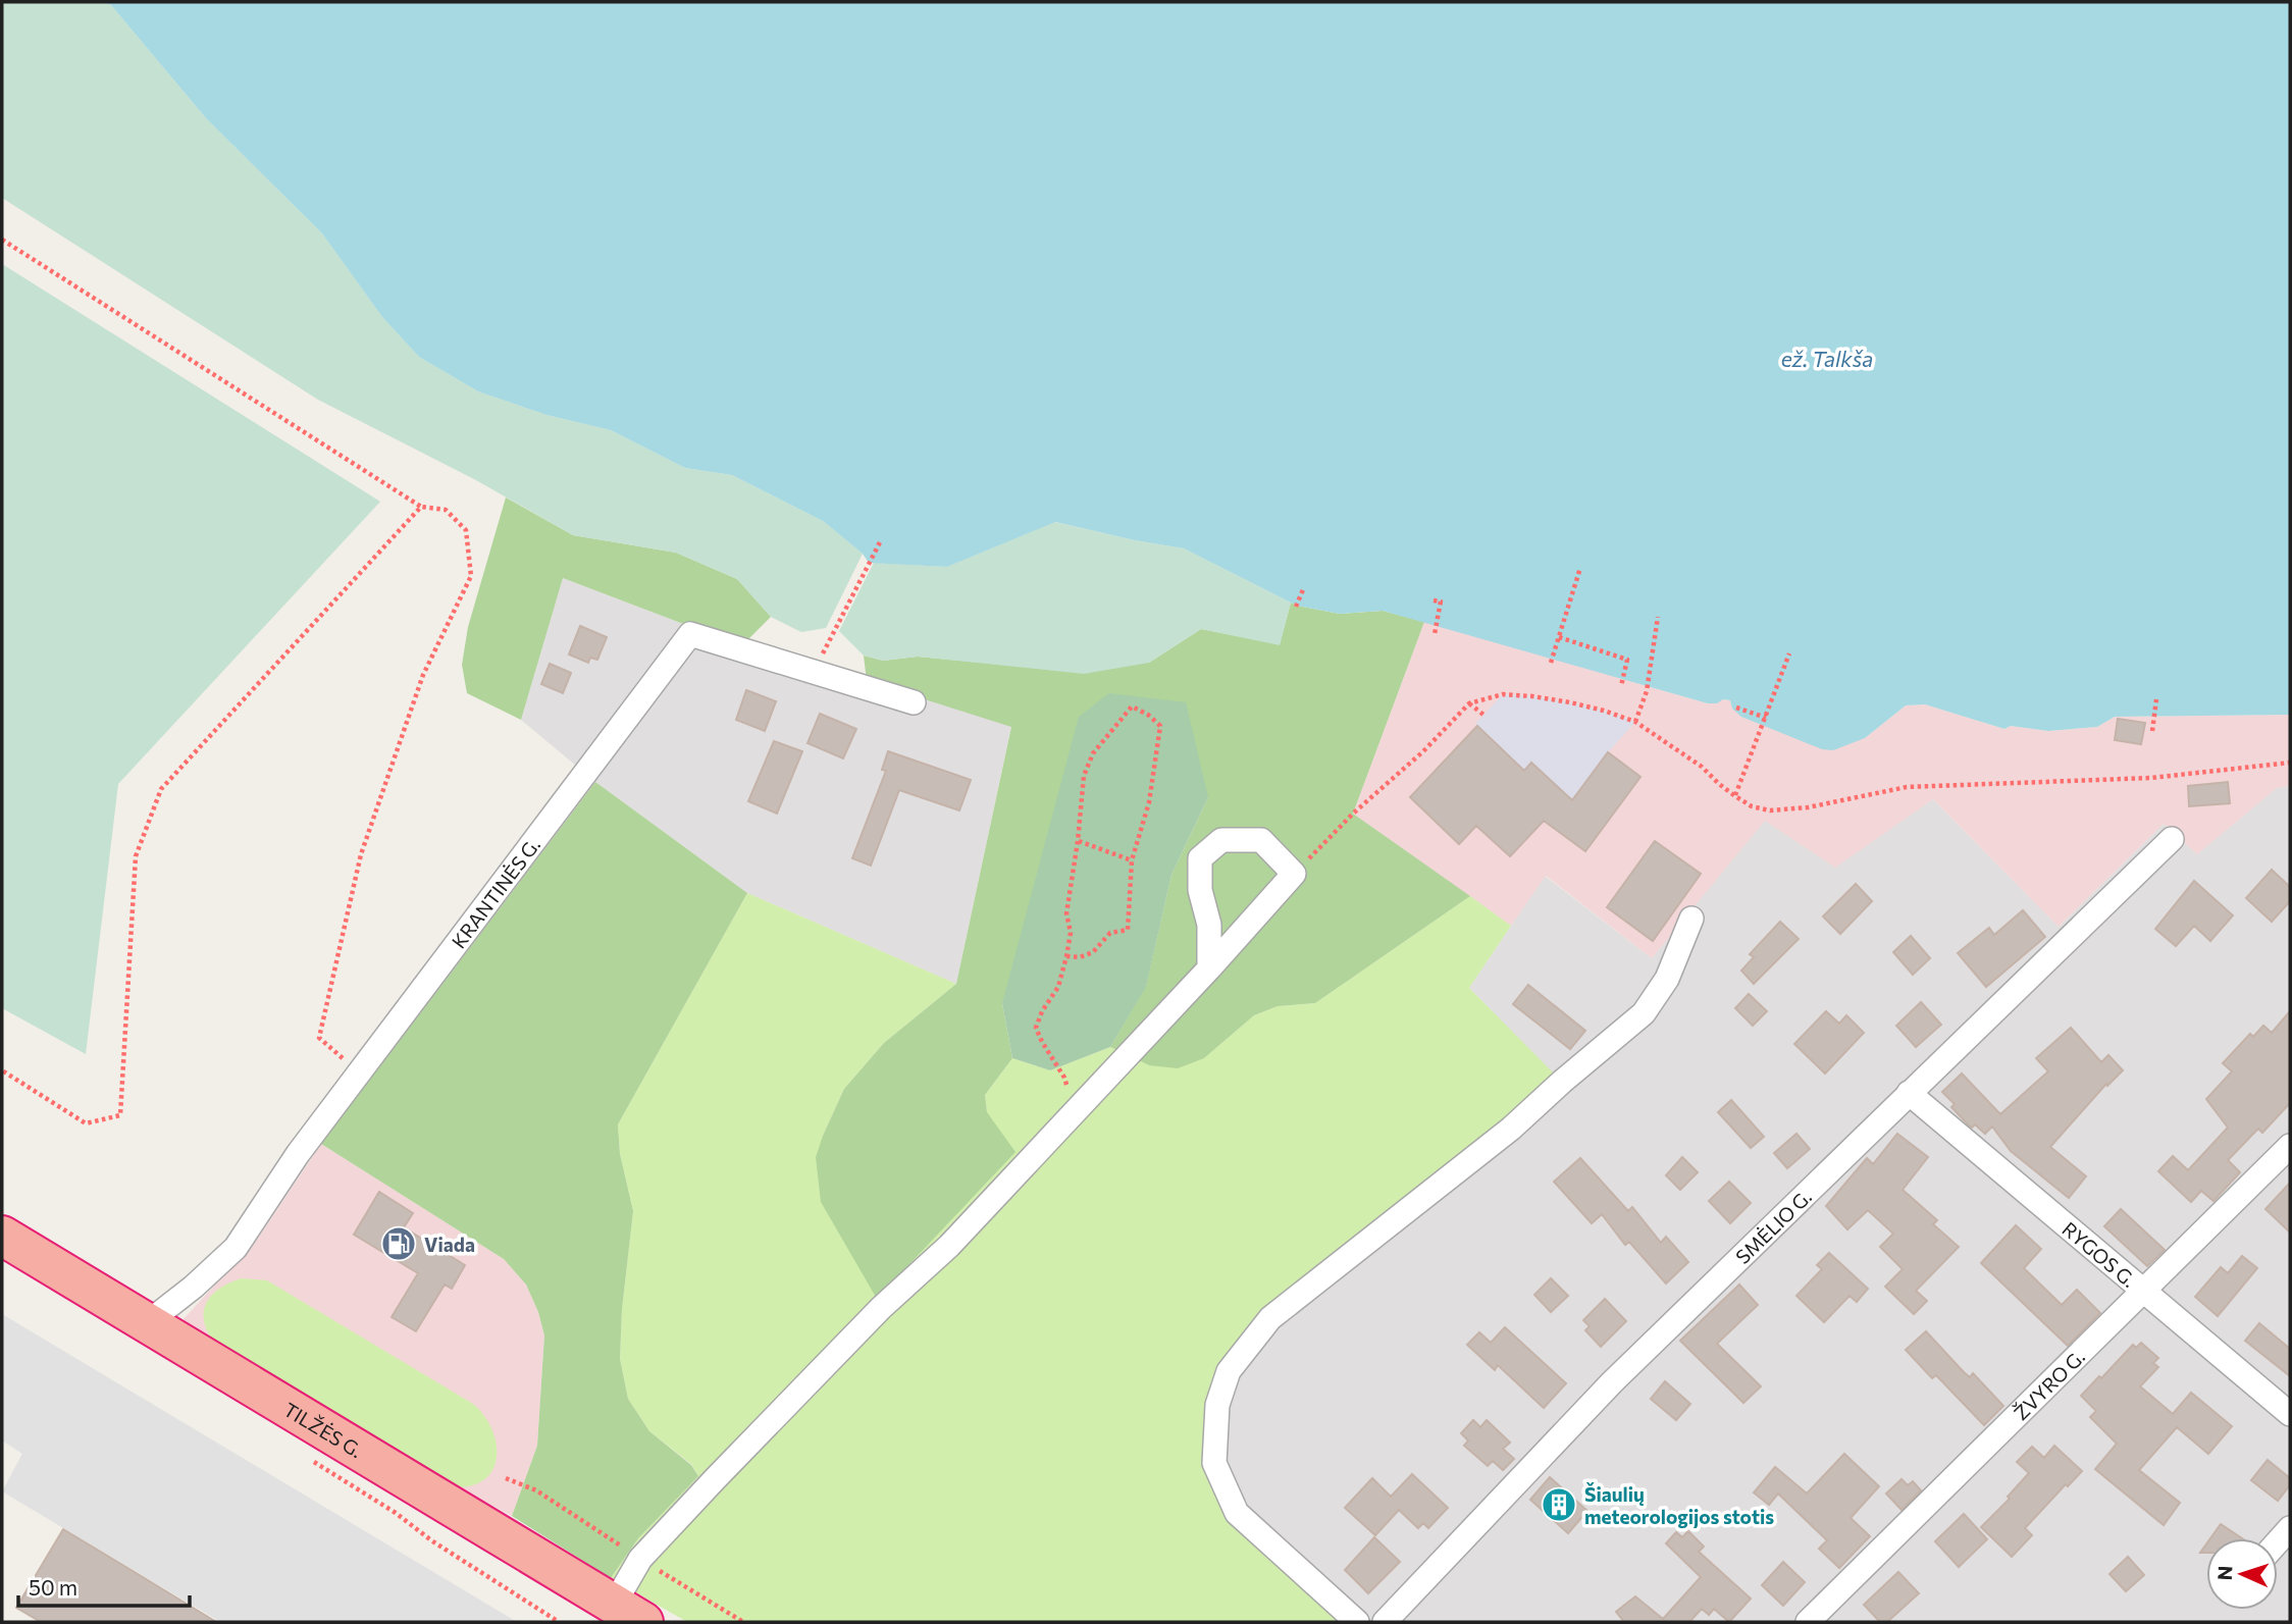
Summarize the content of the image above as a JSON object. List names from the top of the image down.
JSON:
{
  "streets": {
    "highway": ["TILŽĖS G."],
    "street": [
      "KRANTINĖS G.",
      "SMĖLIO G.",
      "RYGOS G.",
      "ŽVYRO G."
    ]
  },
  "crossings": [
    ["KRANTINĖS G.", "TILŽĖS G."],
    ["SMĖLIO G.", "RYGOS G."],
    ["RYGOS G.", "ŽVYRO G."]
  ],
  "water": ["ež. Talkša"],
  "places": {
    "fuel station": ["Viada"],
    "building": ["Šiaulių meteorologijos stotis"]
  },
  "scale_bar": "50 m",
  "north": "left"
}
